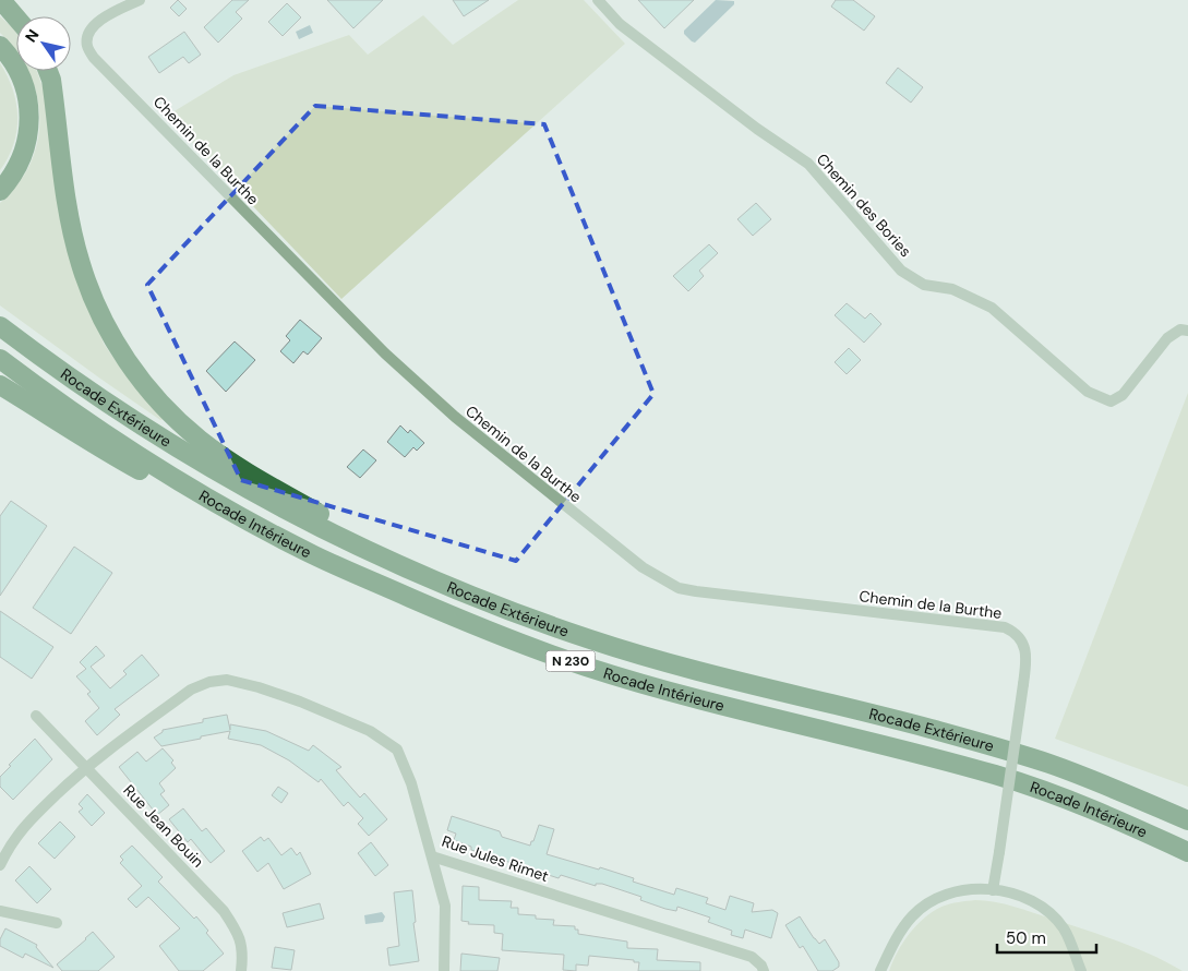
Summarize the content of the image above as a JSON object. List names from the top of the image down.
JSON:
{
  "streets": {
    "highway": ["Rocade Extérieure", "Rocade Intérieure", "N 230"],
    "street": [
      "Chemin de la Burthe",
      "Chemin des Bories",
      "Rue Jean Bouin",
      "Rue Jules Rimet"
    ]
  },
  "crossings": [
    ["Rue Jean Bouin", "Rue Jules Rimet"]
  ],
  "scale_bar": "50 m",
  "north": "top left"
}
